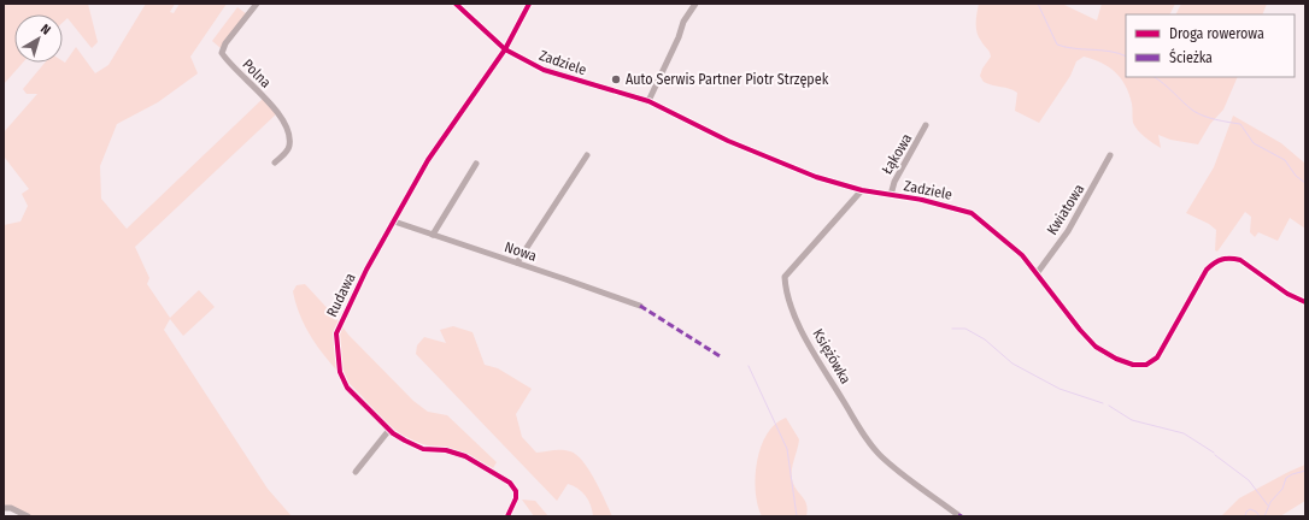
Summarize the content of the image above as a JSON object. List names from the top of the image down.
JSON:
{
  "streets": {
    "street": [
      "Zadziele",
      "Polna",
      "Łąkowa",
      "Kwiatowa",
      "Nowa",
      "Rudawa",
      "Księżówka"
    ]
  },
  "crossings": [
    ["Zadziele", "Łąkowa"],
    ["Zadziele", "Kwiatowa"],
    ["Zadziele", "Rudawa"],
    ["Zadziele", "Księżówka"],
    ["Nowa", "Rudawa"]
  ],
  "places": ["Auto Serwis Partner Piotr Strzępek"],
  "legend": ["Droga rowerowa", "Ścieżka"],
  "north": "top right"
}
